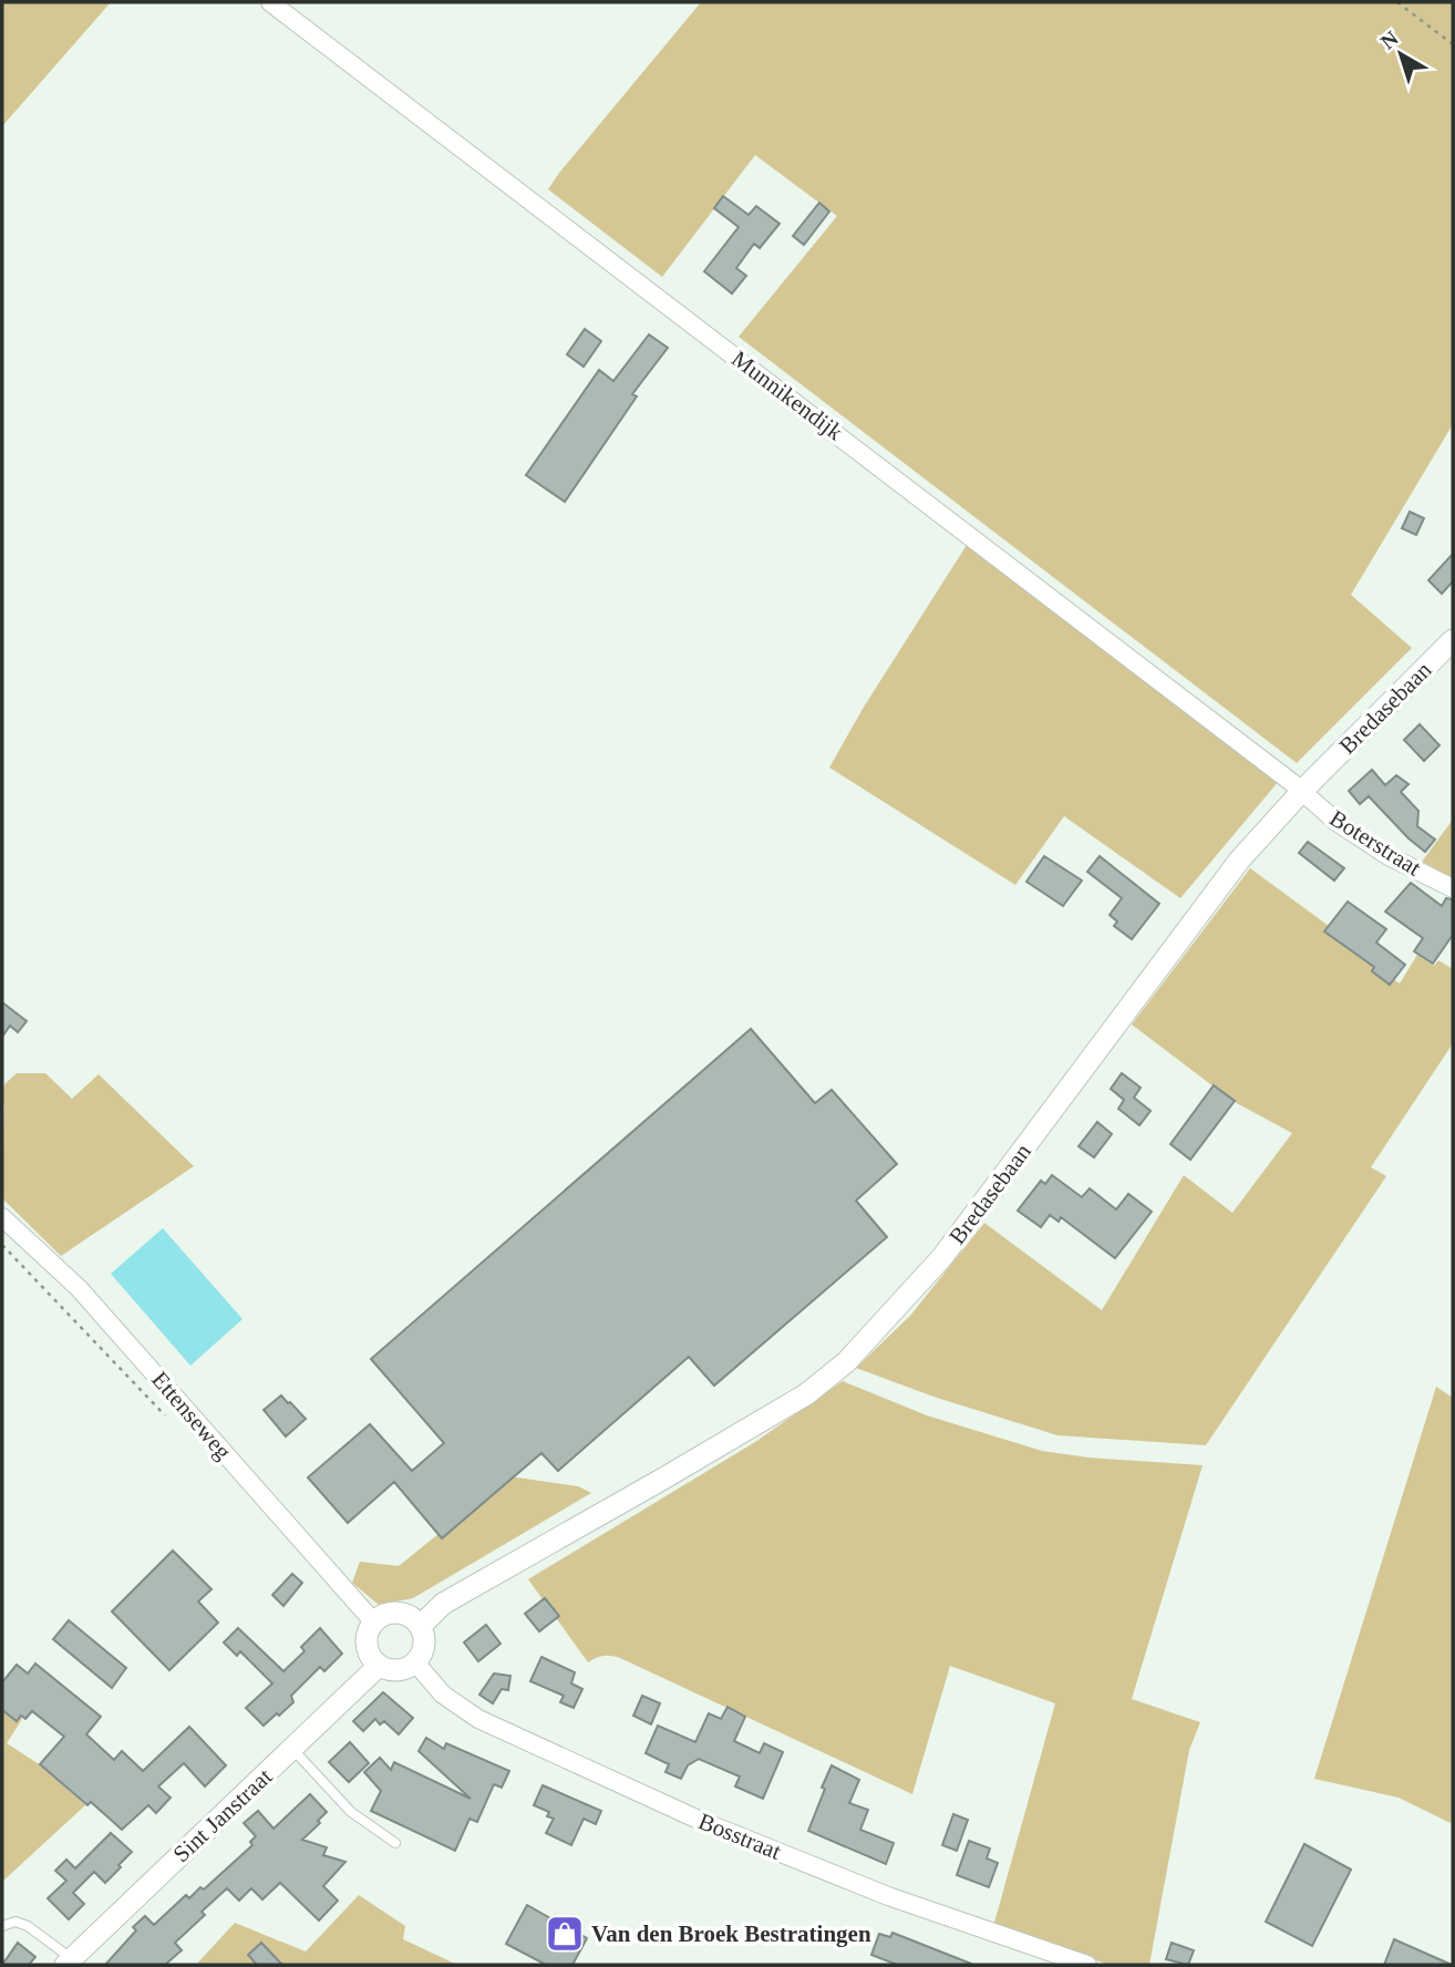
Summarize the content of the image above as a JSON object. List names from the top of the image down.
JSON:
{
  "streets": {
    "street": [
      "Munnikendijk",
      "Bredasebaan",
      "Boterstraat",
      "Ettenseweg",
      "Sint Janstraat",
      "Bosstraat"
    ]
  },
  "crossings": [
    ["Munnikendijk", "Bredasebaan"],
    ["Munnikendijk", "Boterstraat"],
    ["Bredasebaan", "Boterstraat"],
    ["Bredasebaan", "Ettenseweg"],
    ["Bredasebaan", "Sint Janstraat"],
    ["Bredasebaan", "Bosstraat"],
    ["Ettenseweg", "Sint Janstraat"],
    ["Ettenseweg", "Bosstraat"],
    ["Sint Janstraat", "Bosstraat"]
  ],
  "places": {
    "shop": ["Van den Broek Bestratingen"]
  },
  "north": "top left"
}
